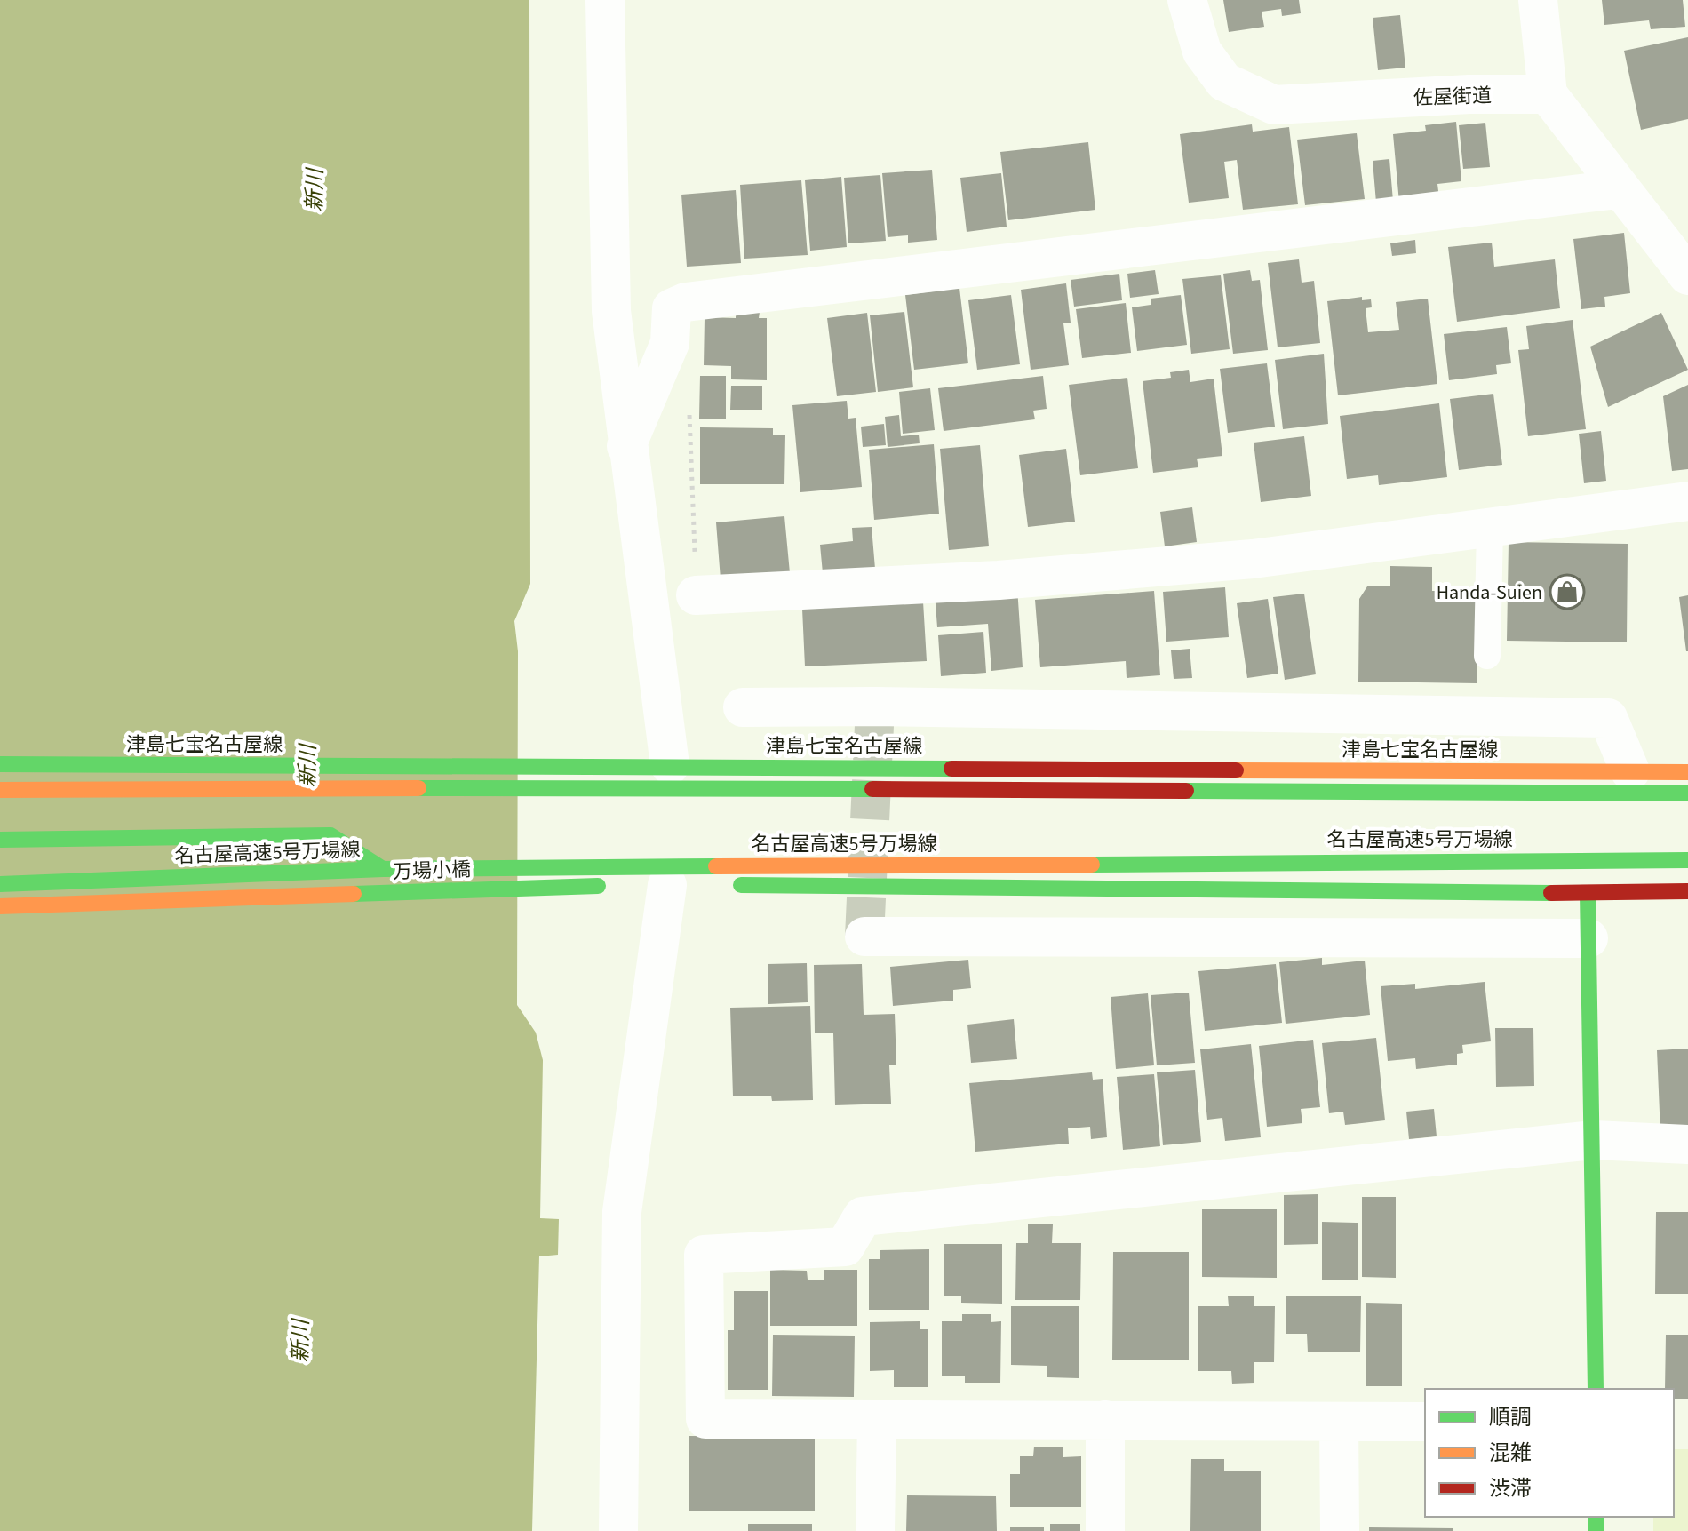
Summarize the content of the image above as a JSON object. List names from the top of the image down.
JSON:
{
  "streets": {
    "main road": ["津島七宝名古屋線", "名古屋高速5号万場線", "万場小橋"],
    "street": ["佐屋街道"]
  },
  "water": ["新川"],
  "places": {
    "shop": ["Handa-Suien"]
  },
  "legend": ["順調", "混雑", "渋滞"]
}
